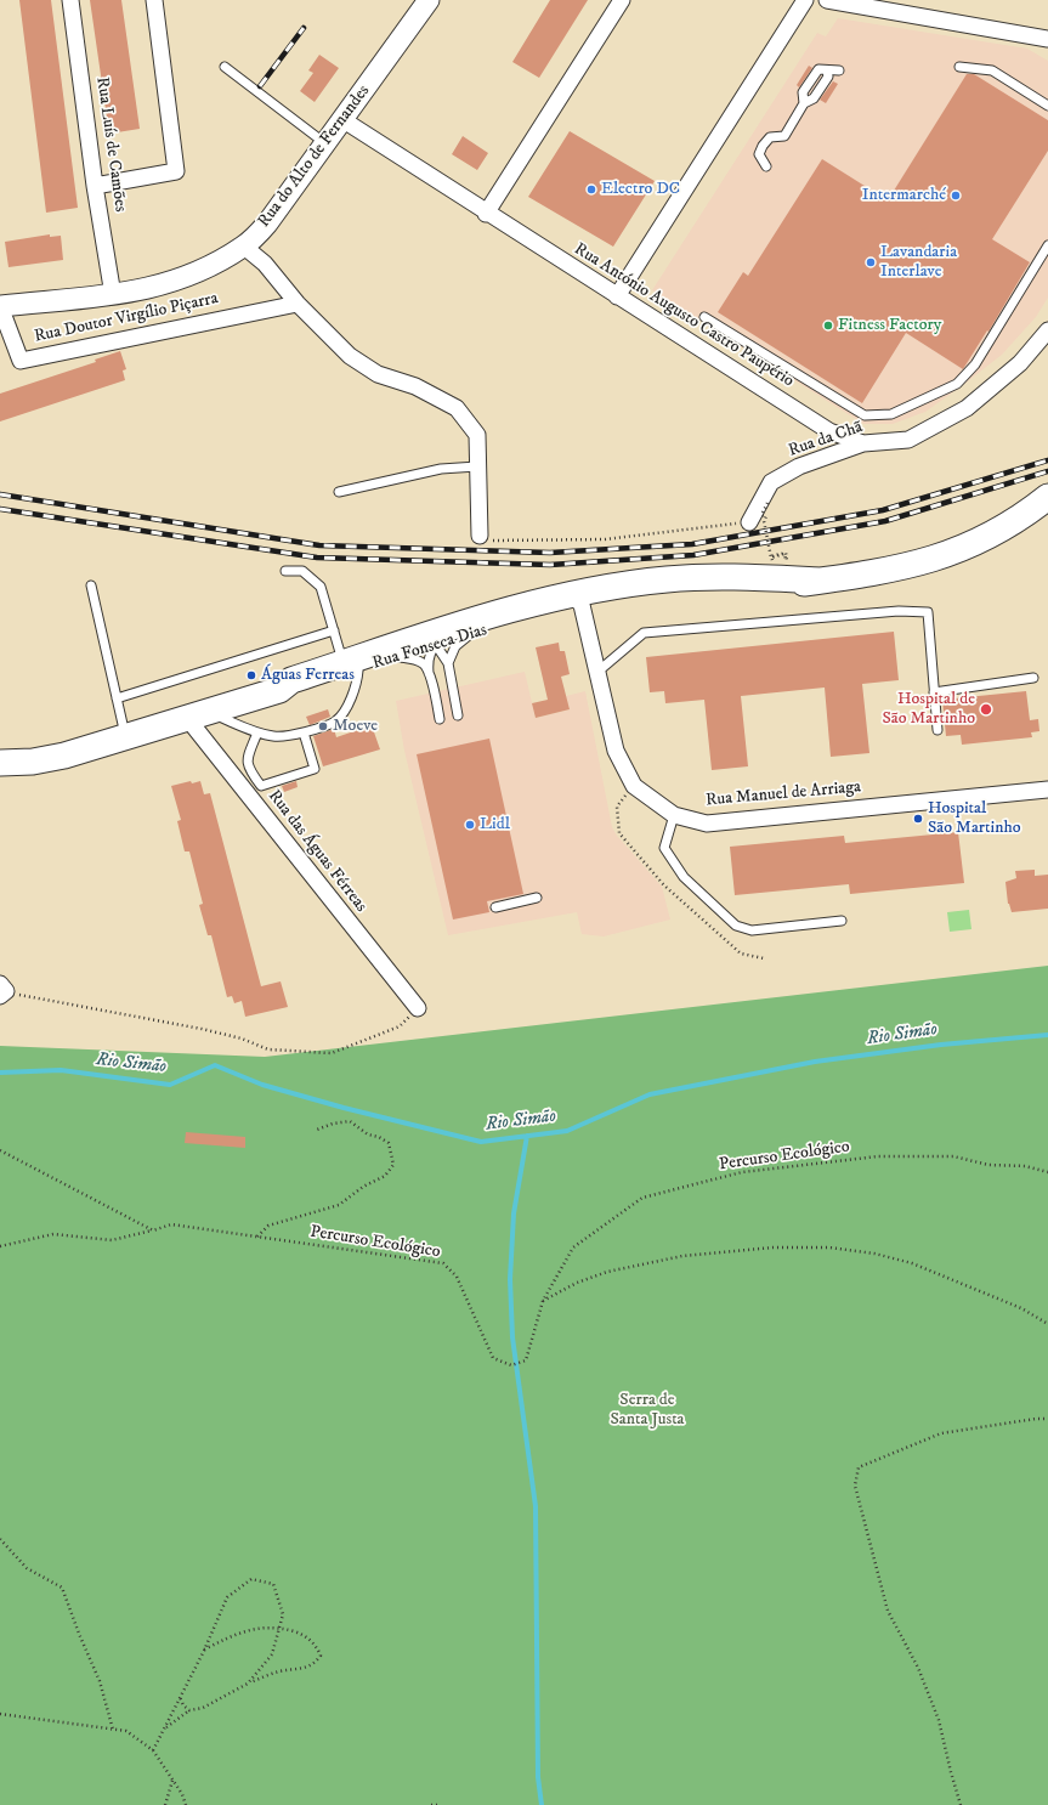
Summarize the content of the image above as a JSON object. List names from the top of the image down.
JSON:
{
  "streets": {
    "main road": ["Rua Fonseca Dias"],
    "street": [
      "Rua Luís de Camões",
      "Rua do Alto de Fernandes",
      "Rua António Augusto Castro Paupério",
      "Rua Doutor Virgílio Piçarra",
      "Rua da Chã",
      "Rua Manuel de Arriaga",
      "Rua das Águas Férreas"
    ],
    "path": ["Percurso Ecológico"]
  },
  "crossings": [
    ["Rua Luís de Camões", "Rua do Alto de Fernandes"],
    ["Rua do Alto de Fernandes", "Rua António Augusto Castro Paupério"],
    ["Rua do Alto de Fernandes", "Rua Doutor Virgílio Piçarra"],
    ["Rua António Augusto Castro Paupério", "Rua da Chã"],
    ["Rua Fonseca Dias", "Rua Manuel de Arriaga"],
    ["Rua Fonseca Dias", "Rua das Águas Férreas"]
  ],
  "water": ["Rio Simão"],
  "parks": ["Serra de Santa Justa"],
  "places": [
    "Electro DC",
    "Intermarché",
    "Lavandaria Interlave",
    "Fitness Factory",
    "Águas Ferreas",
    "Hospital de São Martinho",
    "Moeve",
    "Hospital São Martinho",
    "Lidl"
  ]
}
